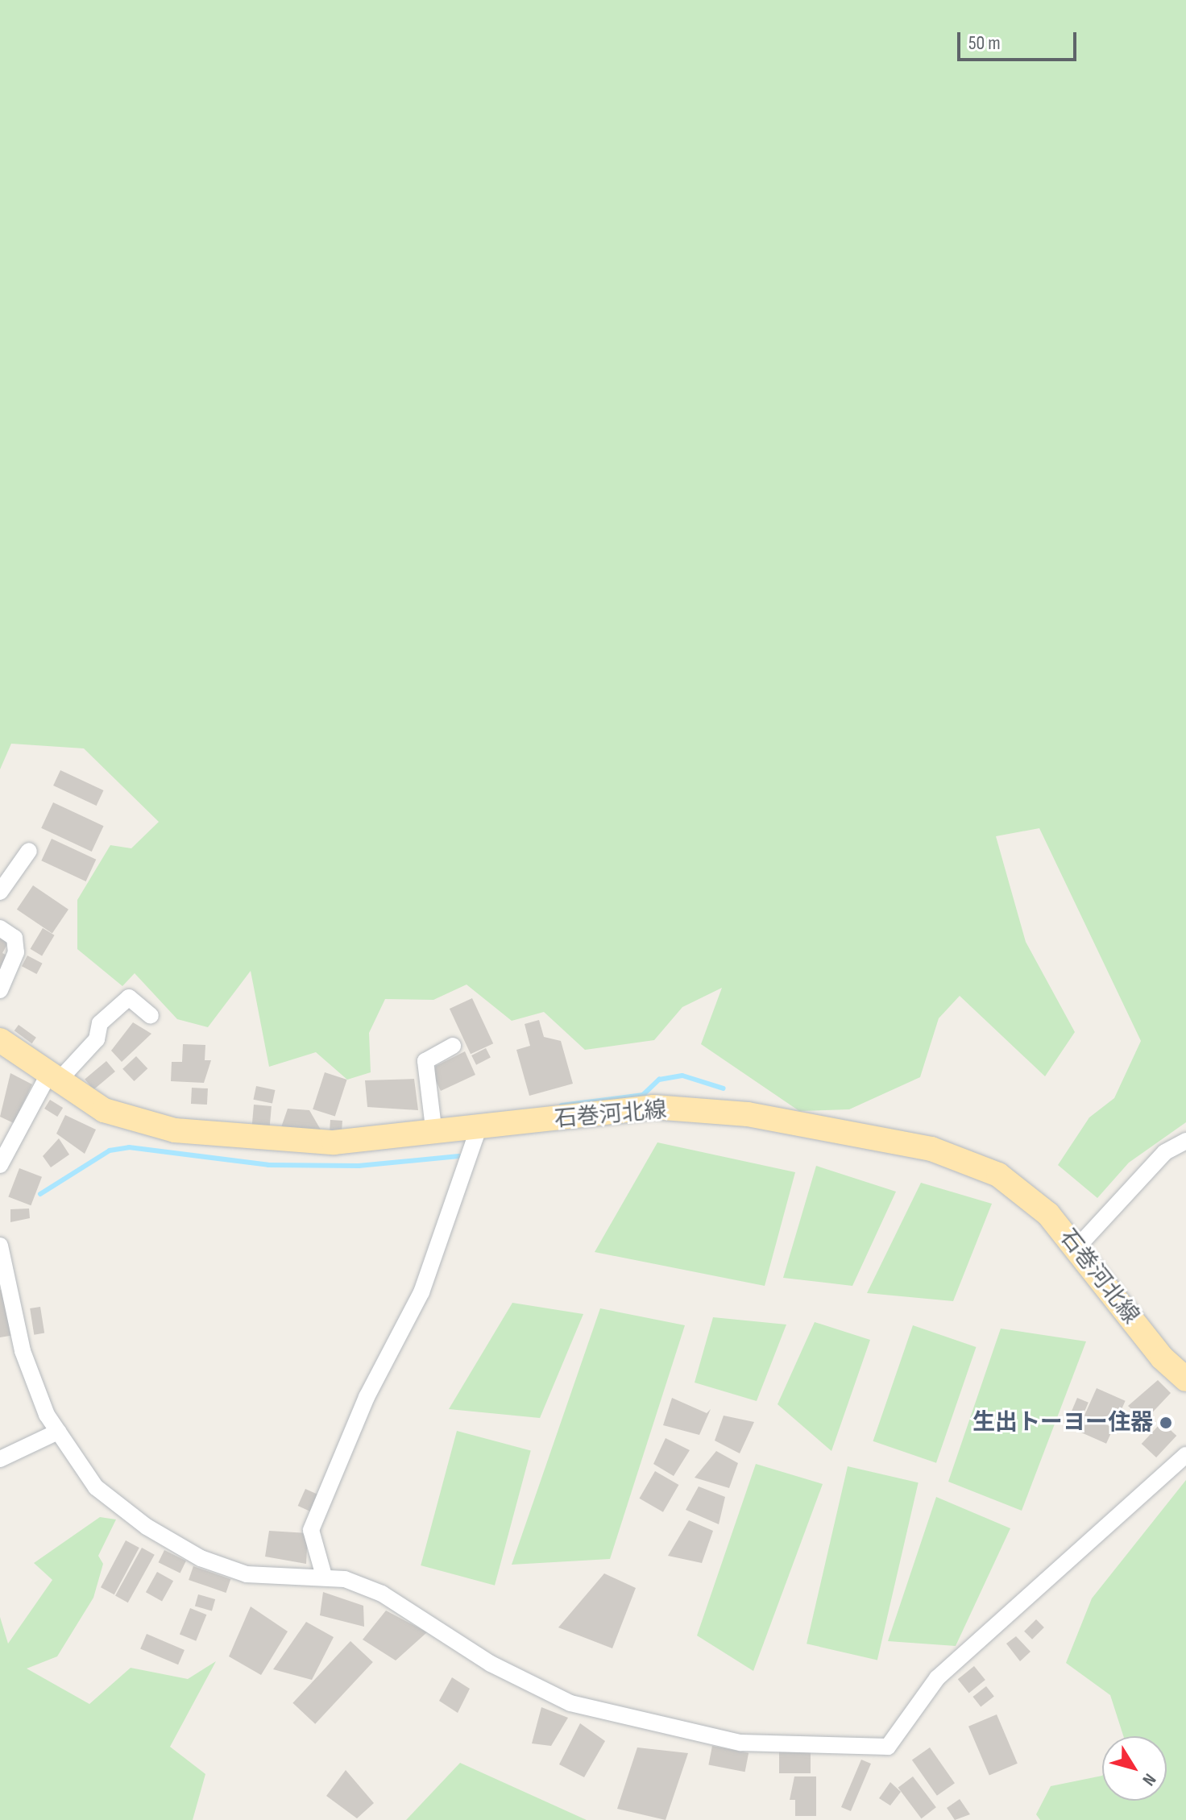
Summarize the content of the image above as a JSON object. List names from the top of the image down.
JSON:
{
  "streets": {
    "main road": ["石巻河北線"]
  },
  "places": ["生出トーヨー住器"],
  "scale_bar": "50 m",
  "north": "bottom right"
}
